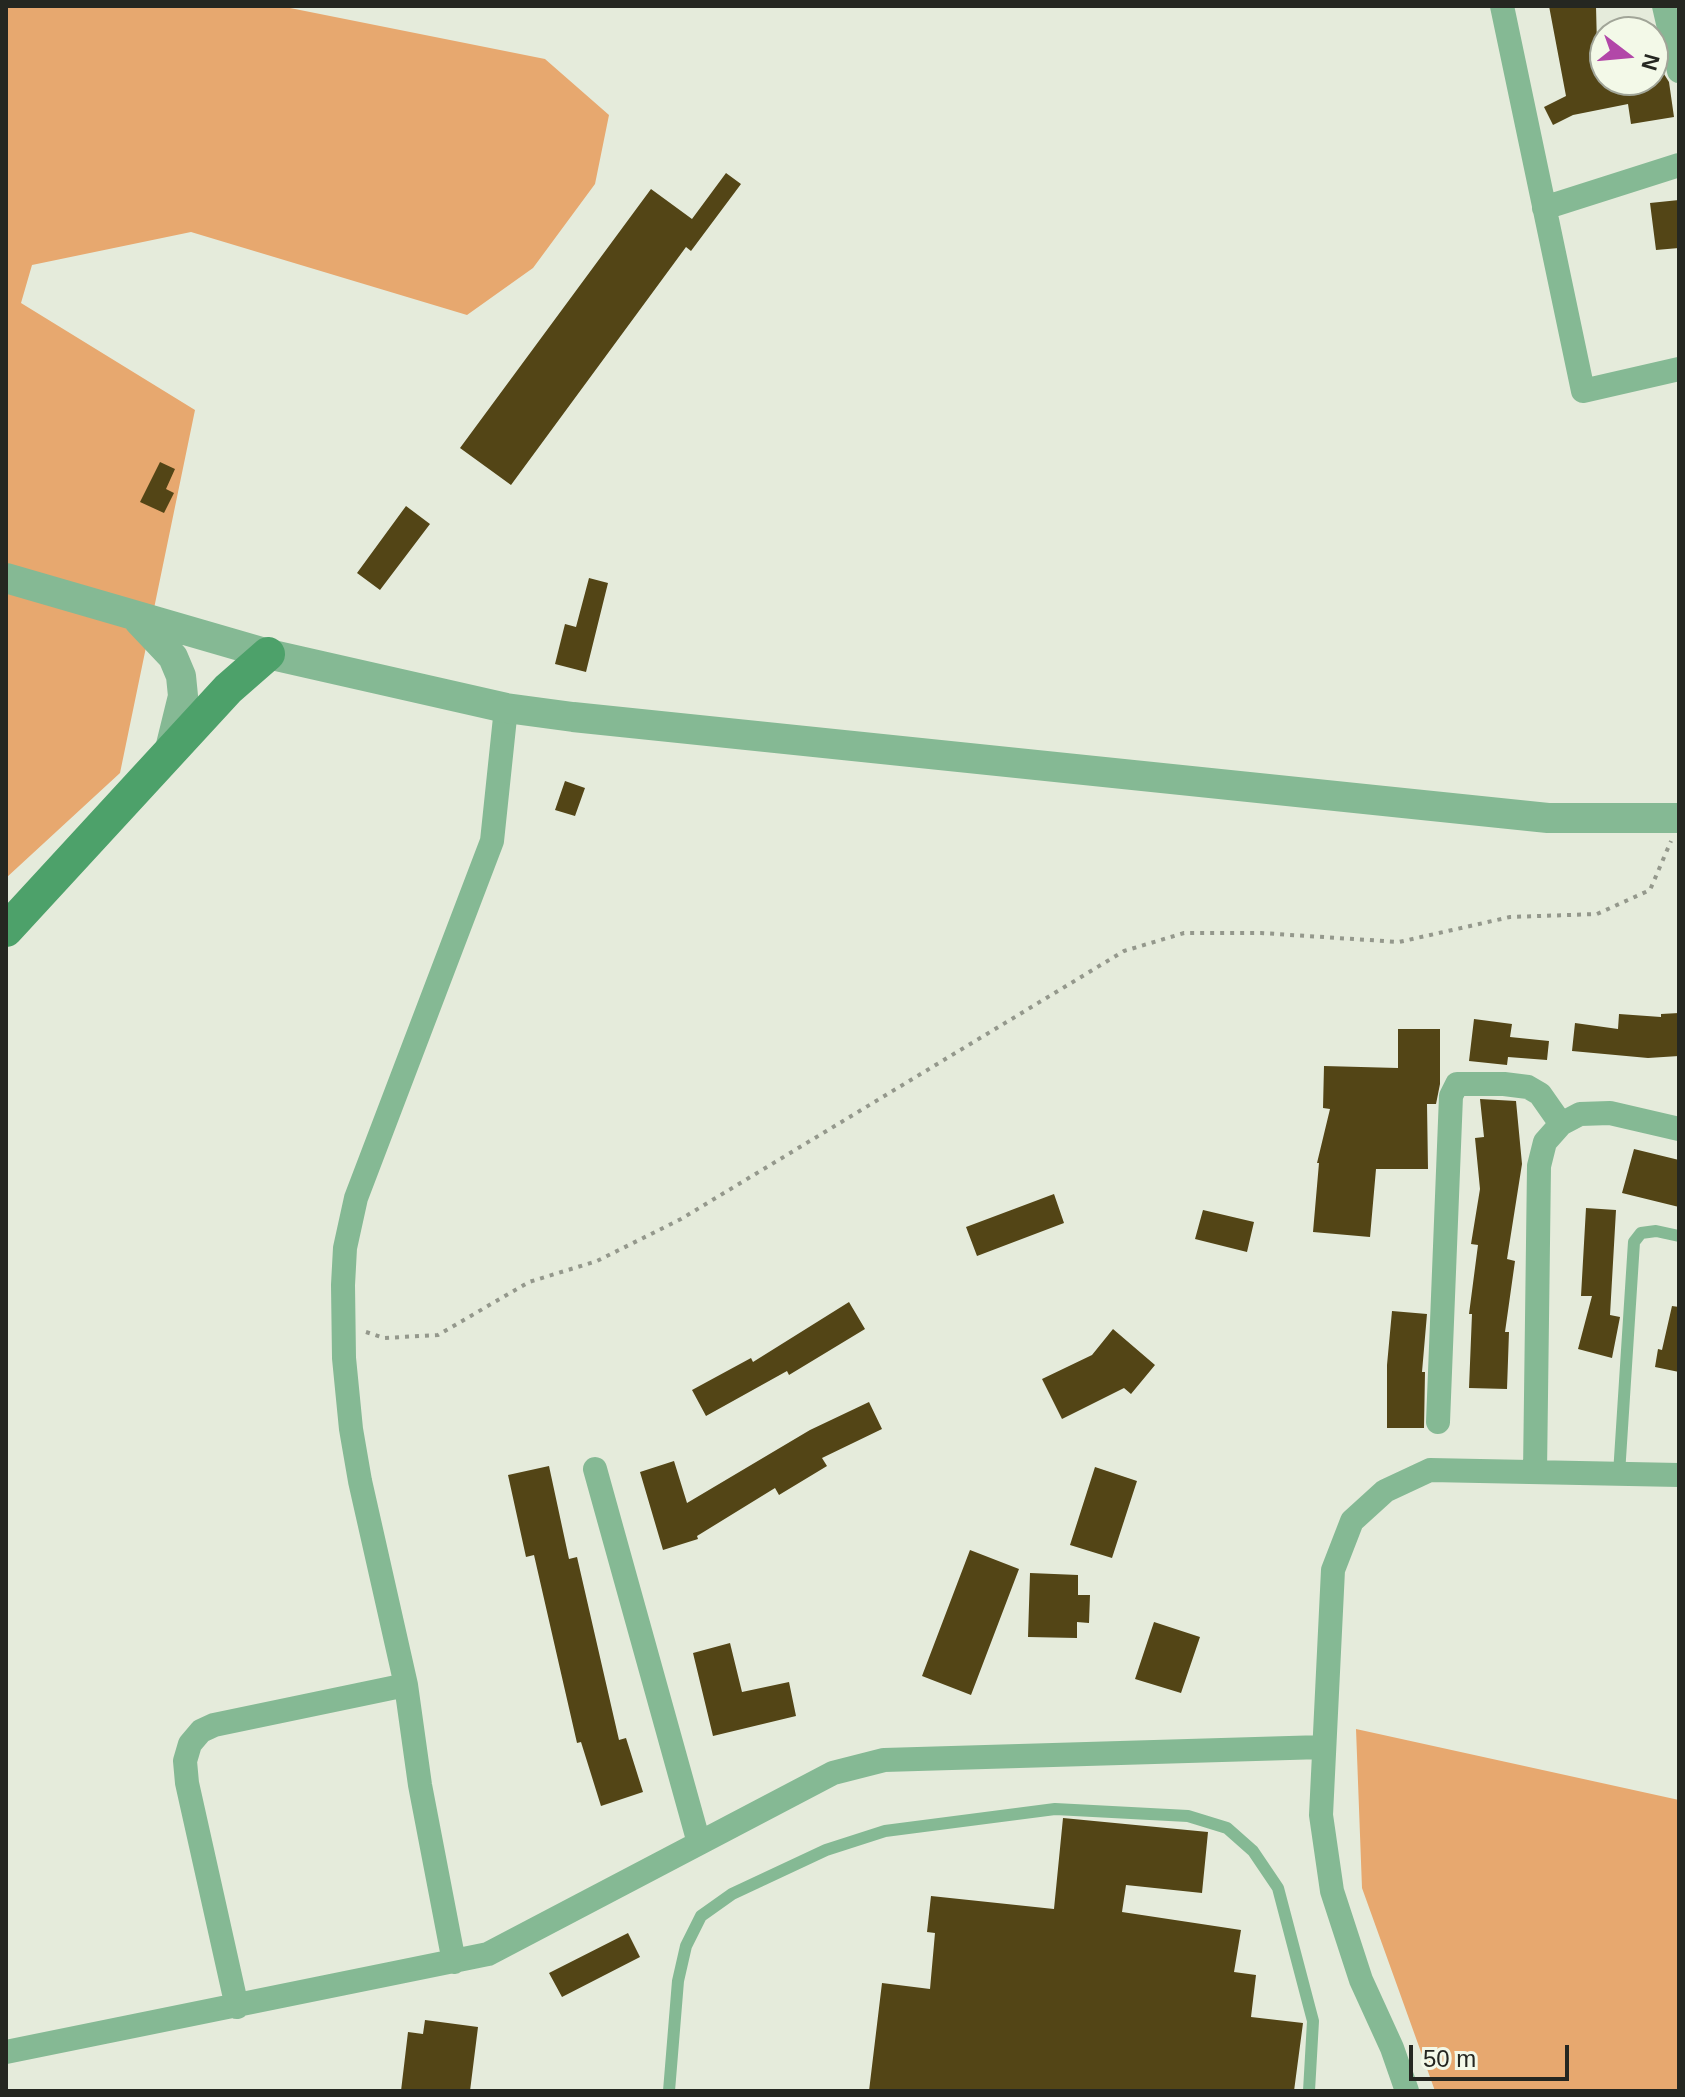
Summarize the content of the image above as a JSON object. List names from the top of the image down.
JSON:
{
  "scale_bar": "50 m",
  "north": "right"
}
